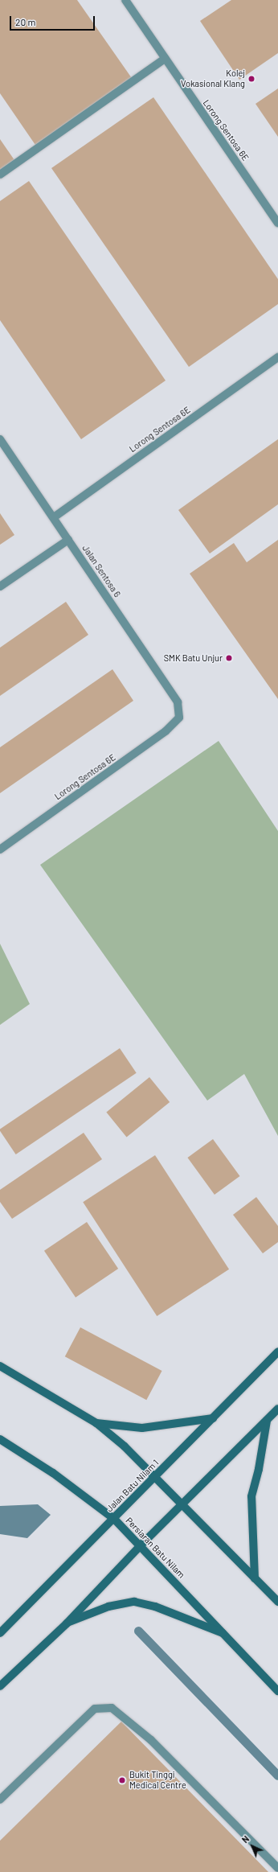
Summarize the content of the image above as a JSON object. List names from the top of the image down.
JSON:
{
  "streets": {
    "main road": ["Jalan Batu Nilam 1", "Persiaran Batu Nilam"],
    "street": ["Lorong Sentosa 6E", "Jalan Sentosa 6"]
  },
  "crossings": [
    ["Lorong Sentosa 6E", "Jalan Sentosa 6"],
    ["Jalan Batu Nilam 1", "Persiaran Batu Nilam"]
  ],
  "places": ["Kolej Vokasional Klang", "SMK Batu Unjur", "Bukit Tinggi Medical Centre"],
  "scale_bar": "20 m",
  "north": "top left"
}
